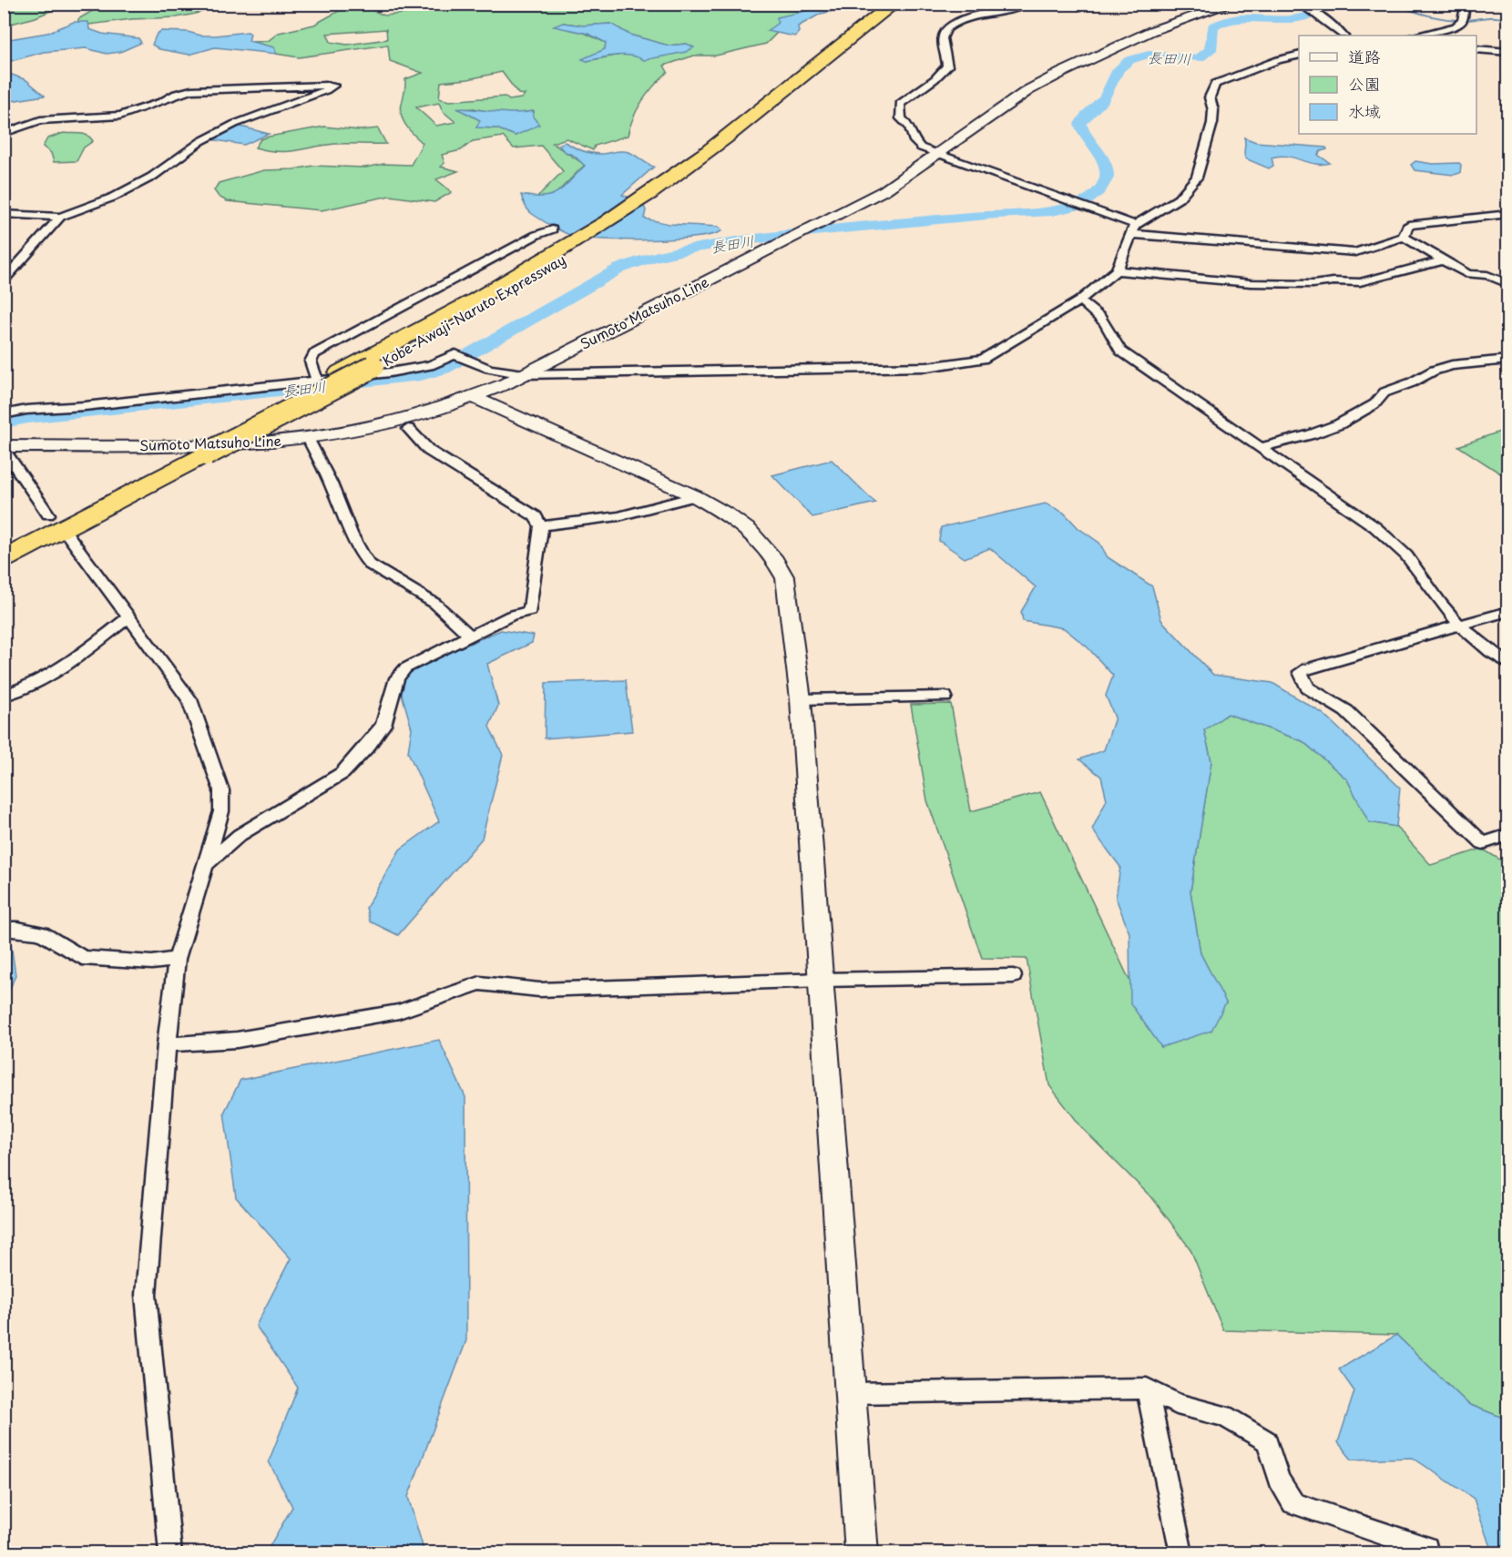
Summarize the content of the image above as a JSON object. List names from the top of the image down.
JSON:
{
  "streets": {
    "highway": ["Kobe-Awaji-Naruto Expressway"],
    "main road": ["Sumoto Matsuho Line"]
  },
  "water": ["長田川"],
  "legend": ["道路", "公園", "水域"]
}
